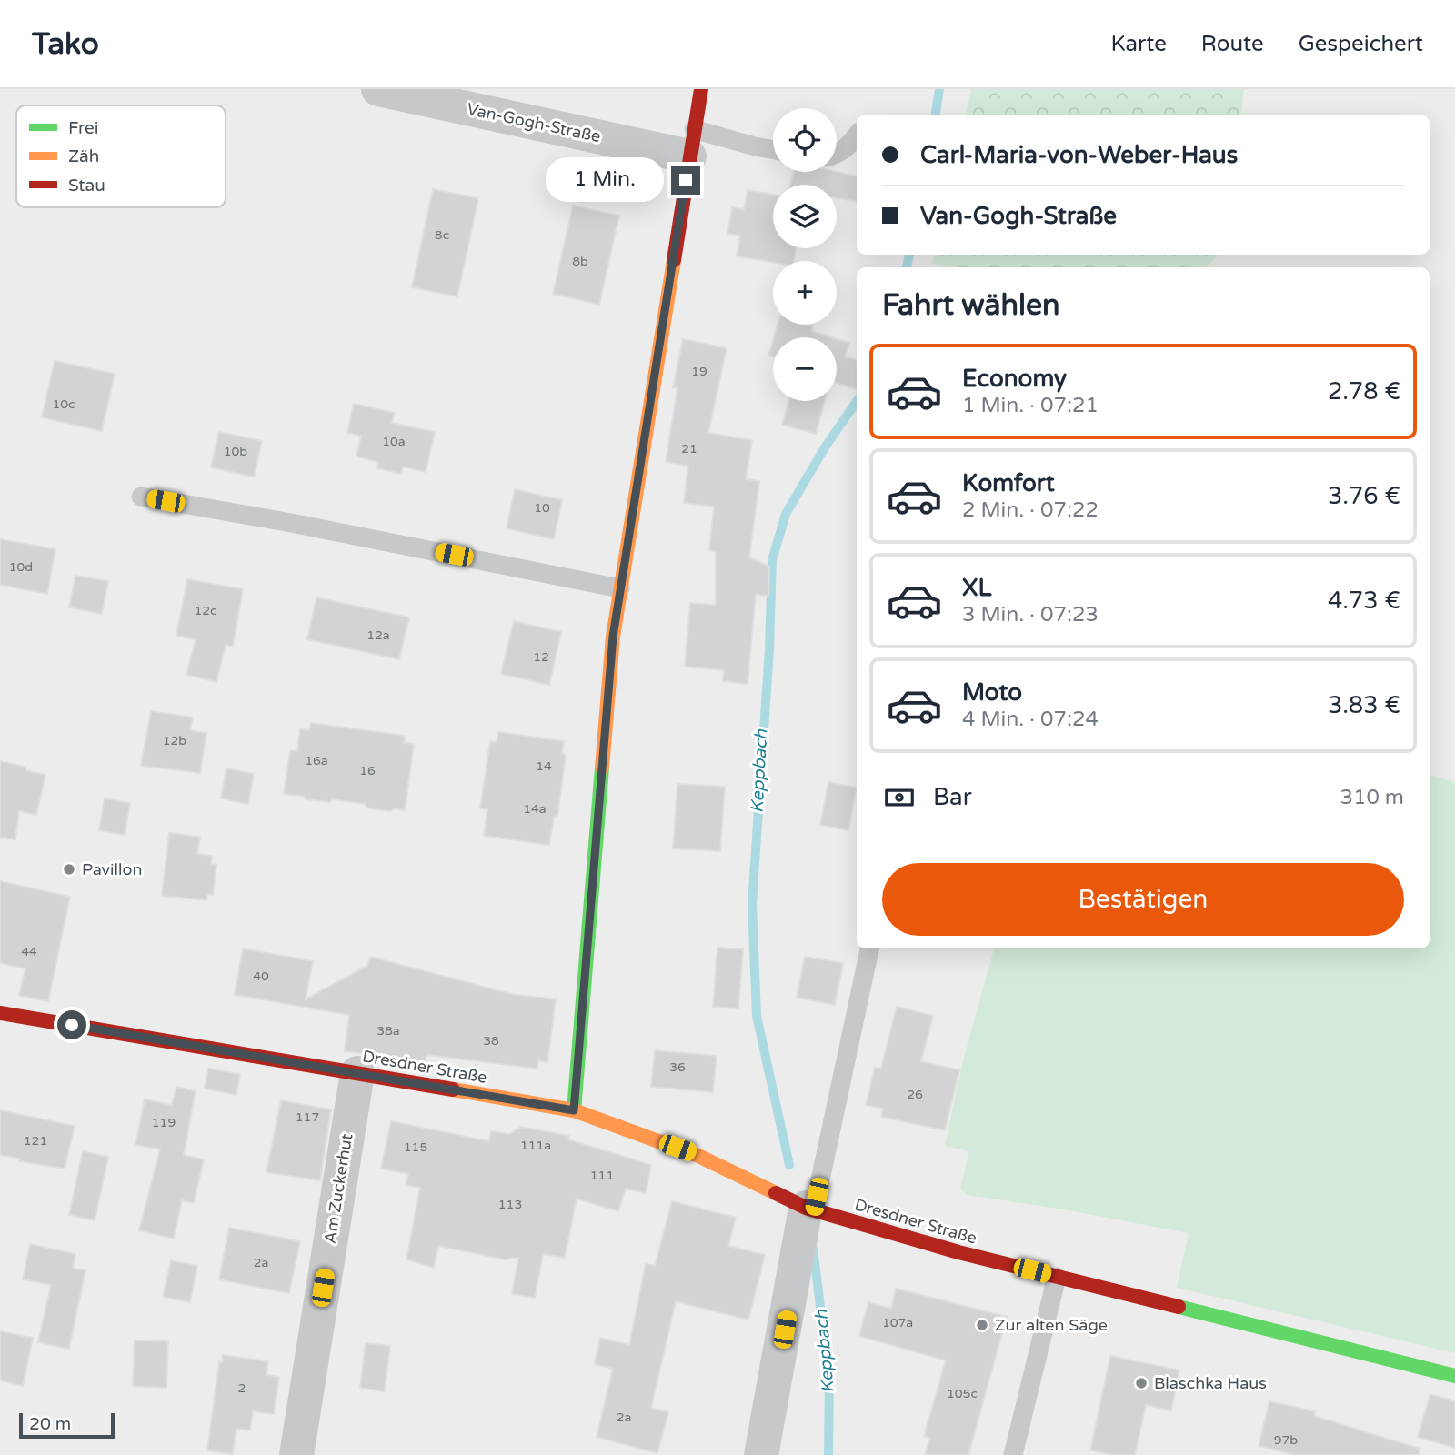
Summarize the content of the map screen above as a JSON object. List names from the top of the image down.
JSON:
{
  "streets": {
    "street": ["Van-Gogh-Straße", "Dresdner Straße", "Am Zuckerhut"]
  },
  "crossings": [
    ["Dresdner Straße", "Am Zuckerhut"]
  ],
  "water": ["Keppbach"],
  "places": ["Pavillon", "Zur alten Säge", "Blaschka Haus"],
  "house_numbers": [
    "8c",
    "8b",
    "19",
    "10c",
    "10a",
    "21",
    "10b",
    "10",
    "10d",
    "12c",
    "12a",
    "12",
    "12b",
    "16a",
    "14",
    "16",
    "14a",
    "44",
    "40",
    "38a",
    "38",
    "36",
    "26",
    "117",
    "119",
    "121",
    "111a",
    "115",
    "111",
    "113",
    "2a",
    "107a",
    "2",
    "105c",
    "2a",
    "97b"
  ],
  "legend": ["Frei", "Zäh", "Stau"],
  "scale_bar": "20 m",
  "page": {
    "header": "Tako",
    "nav": ["Karte", "Route", "Gespeichert"],
    "map_buttons": ["+", "−"],
    "banner": ["Carl-Maria-von-Weber-Haus", "Van-Gogh-Straße"],
    "bubble": "1 Min.",
    "heading": "Fahrt wählen",
    "list": [
      {
        "name": "Economy",
        "note": "1 Min. · 07:21",
        "value": "2.78 €"
      },
      {
        "name": "Komfort",
        "note": "2 Min. · 07:22",
        "value": "3.76 €"
      },
      {
        "name": "XL",
        "note": "3 Min. · 07:23",
        "value": "4.73 €"
      },
      {
        "name": "Moto",
        "note": "4 Min. · 07:24",
        "value": "3.83 €"
      }
    ],
    "pay": ["Bar", "310 m"],
    "buttons": "Bestätigen",
    "scale": "20 m"
  }
}
